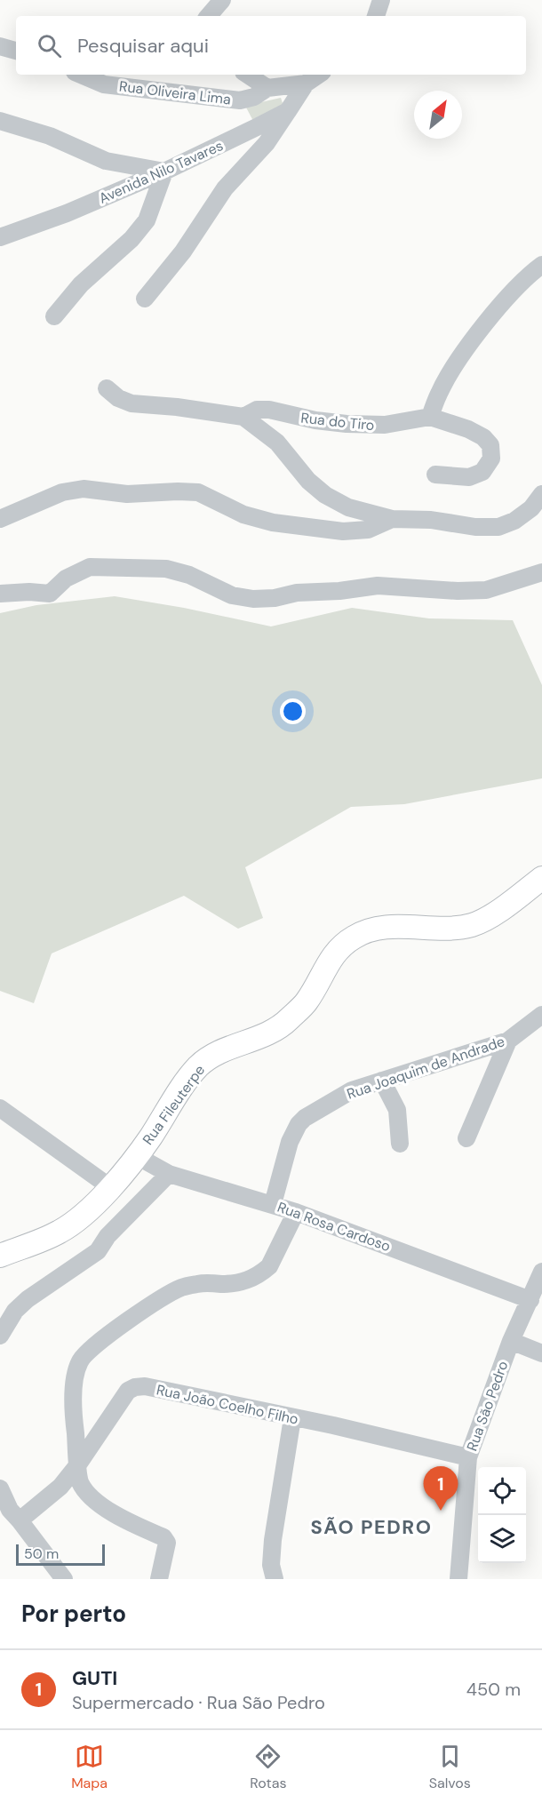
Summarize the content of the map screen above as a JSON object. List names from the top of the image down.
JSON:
{
  "streets": {
    "main road": ["Rua Fileuterpe"],
    "street": [
      "Rua Oliveira Lima",
      "Avenida Nilo Tavares",
      "Rua do Tiro",
      "Rua Joaquim de Andrade",
      "Rua Rosa Cardoso",
      "Rua João Coelho Filho",
      "Rua São Pedro"
    ]
  },
  "crossings": [
    ["Rua Oliveira Lima", "Avenida Nilo Tavares"],
    ["Rua Joaquim de Andrade", "Rua Rosa Cardoso"],
    ["Rua Fileuterpe", "Rua Rosa Cardoso"],
    ["Rua Rosa Cardoso", "Rua São Pedro"],
    ["Rua João Coelho Filho", "Rua São Pedro"]
  ],
  "districts": ["SÃO PEDRO"],
  "scale_bar": "50 m",
  "north": "top right",
  "page": {
    "search": "Pesquisar aqui",
    "pins": "1",
    "scale": "50 m",
    "heading": "Por perto",
    "list": [
      {
        "mark": "1",
        "name": "GUTI",
        "note": "Supermercado · Rua São Pedro",
        "value": "450 m"
      }
    ],
    "nav": ["Mapa", "Rotas", "Salvos"]
  }
}
